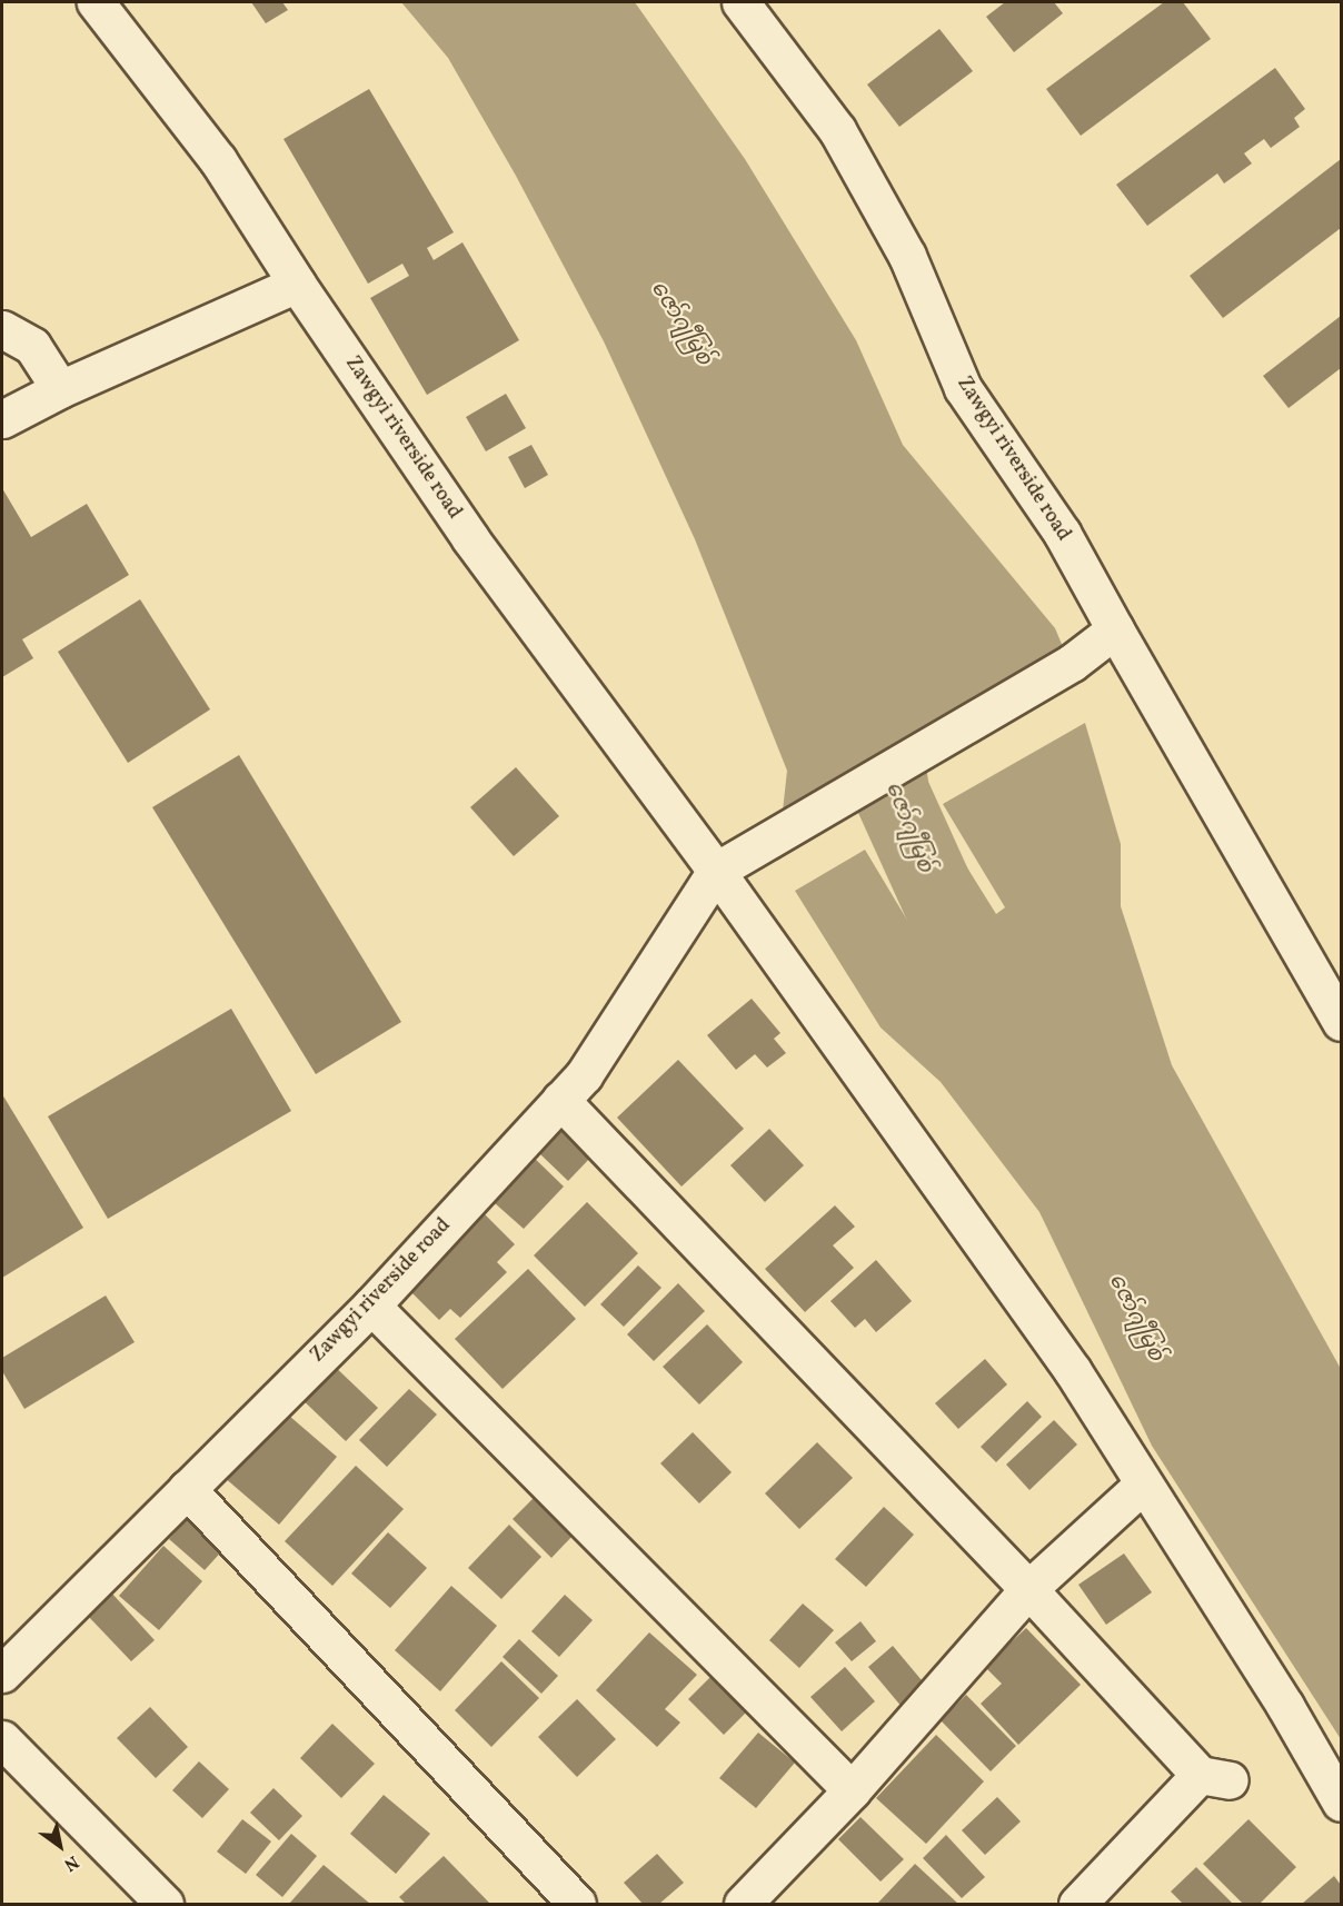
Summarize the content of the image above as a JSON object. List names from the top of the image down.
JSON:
{
  "streets": {
    "street": ["Zawgyi riverside road"]
  },
  "water": ["ဇော်ဂျီမြစ်"],
  "north": "bottom right"
}
